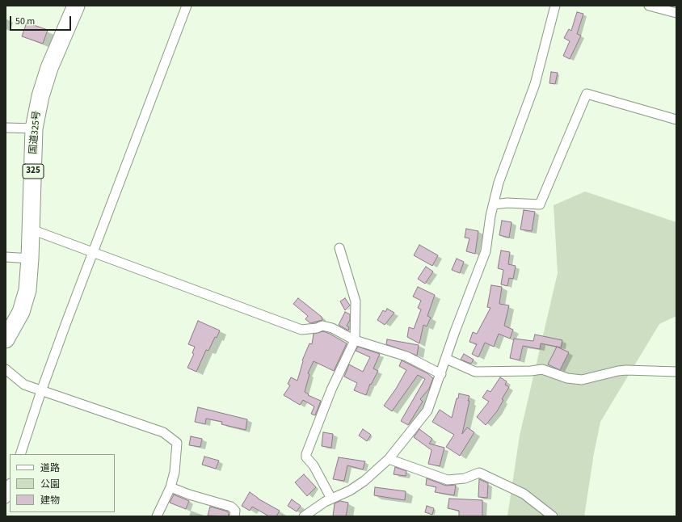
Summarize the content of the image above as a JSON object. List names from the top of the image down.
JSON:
{
  "streets": {
    "highway": ["国道325号", "325"]
  },
  "legend": ["道路", "公園", "建物"],
  "scale_bar": "50 m"
}
